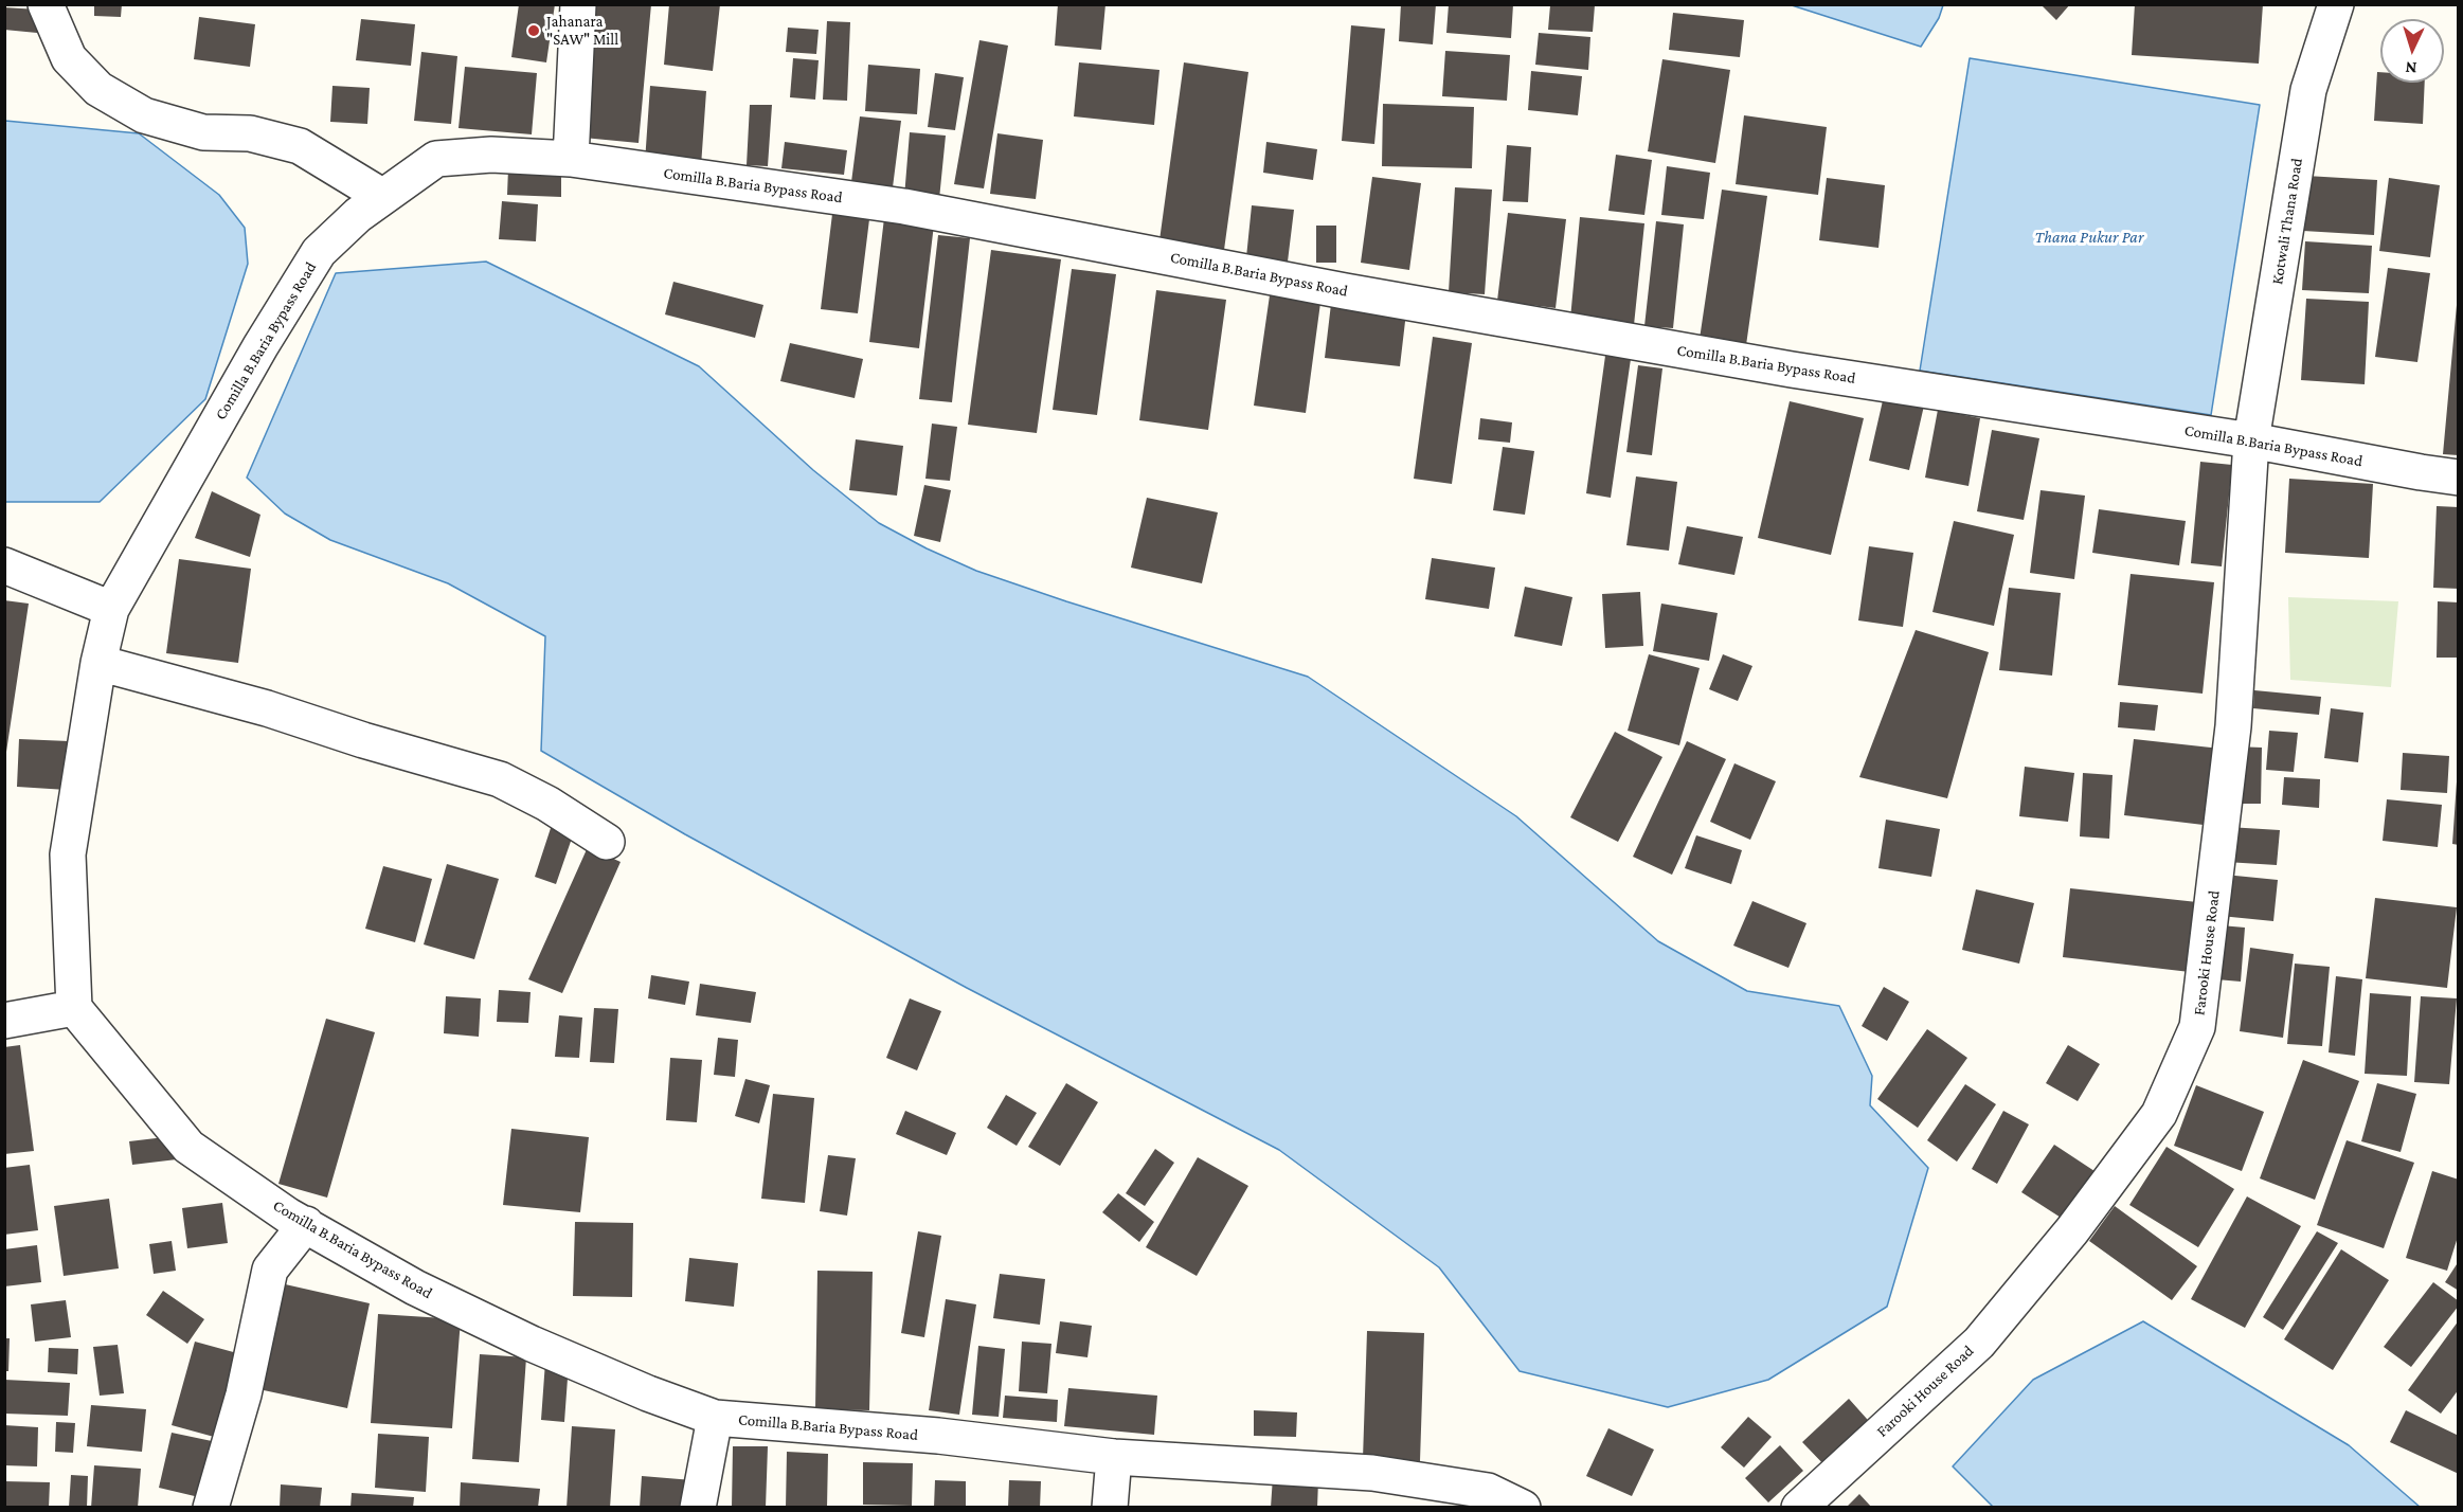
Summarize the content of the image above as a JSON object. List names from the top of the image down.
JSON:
{
  "streets": {
    "street": ["Comilla B.Baria Bypass Road", "Kotwali Thana Road", "Farooki House Road"]
  },
  "crossings": [
    ["Comilla B.Baria Bypass Road", "Kotwali Thana Road"],
    ["Comilla B.Baria Bypass Road", "Farooki House Road"],
    ["Kotwali Thana Road", "Farooki House Road"]
  ],
  "water": ["Thana Pukur Par"],
  "places": ["Jahanara \"SAW\" Mill"],
  "north": "bottom"
}
